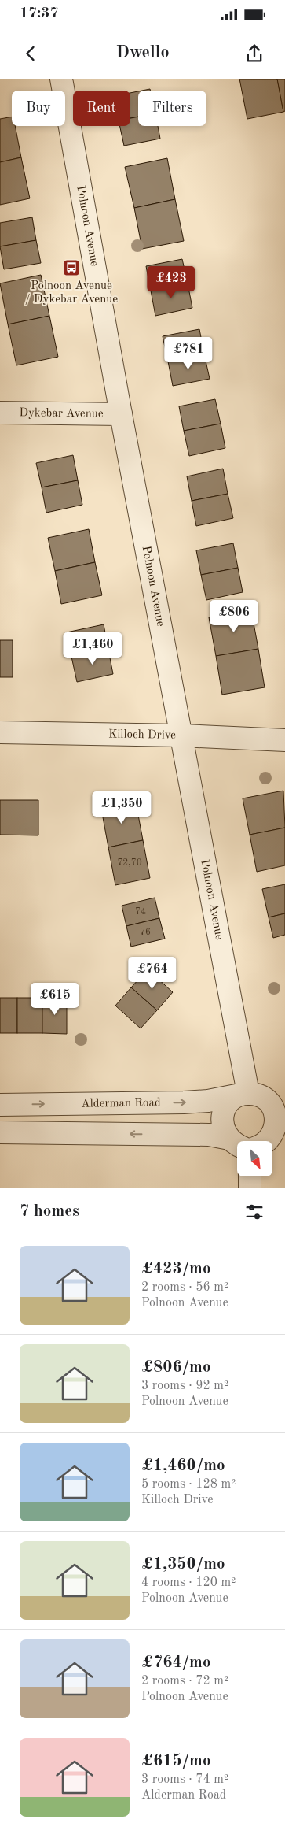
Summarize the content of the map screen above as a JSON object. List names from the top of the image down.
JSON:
{
  "streets": {
    "street": [
      "Polnoon Avenue",
      "Dykebar Avenue",
      "Killoch Drive",
      "Alderman Road"
    ]
  },
  "crossings": [
    ["Polnoon Avenue", "Dykebar Avenue"],
    ["Polnoon Avenue", "Killoch Drive"],
    ["Polnoon Avenue", "Alderman Road"]
  ],
  "places": {
    "bus stop": ["Polnoon Avenue / Dykebar Avenue"]
  },
  "house_numbers": ["72,70", "74", "76"],
  "north": "bottom right",
  "page": {
    "status": "17:37",
    "header": "Dwello",
    "chip": ["Buy", "Rent", "Filters"],
    "price": [
      "£423",
      "£781",
      "£806",
      "£1,460",
      "£1,350",
      "£764",
      "£615"
    ],
    "heading": "7 homes",
    "list": [
      {
        "name": "£423/mo",
        "note": "2 rooms · 56 m² · Polnoon Avenue"
      },
      {
        "name": "£806/mo",
        "note": "3 rooms · 92 m² · Polnoon Avenue"
      },
      {
        "name": "£1,460/mo",
        "note": "5 rooms · 128 m² · Killoch Drive"
      },
      {
        "name": "£1,350/mo",
        "note": "4 rooms · 120 m² · Polnoon Avenue"
      },
      {
        "name": "£764/mo",
        "note": "2 rooms · 72 m² · Polnoon Avenue"
      },
      {
        "name": "£615/mo",
        "note": "3 rooms · 74 m² · Alderman Road"
      }
    ]
  }
}
